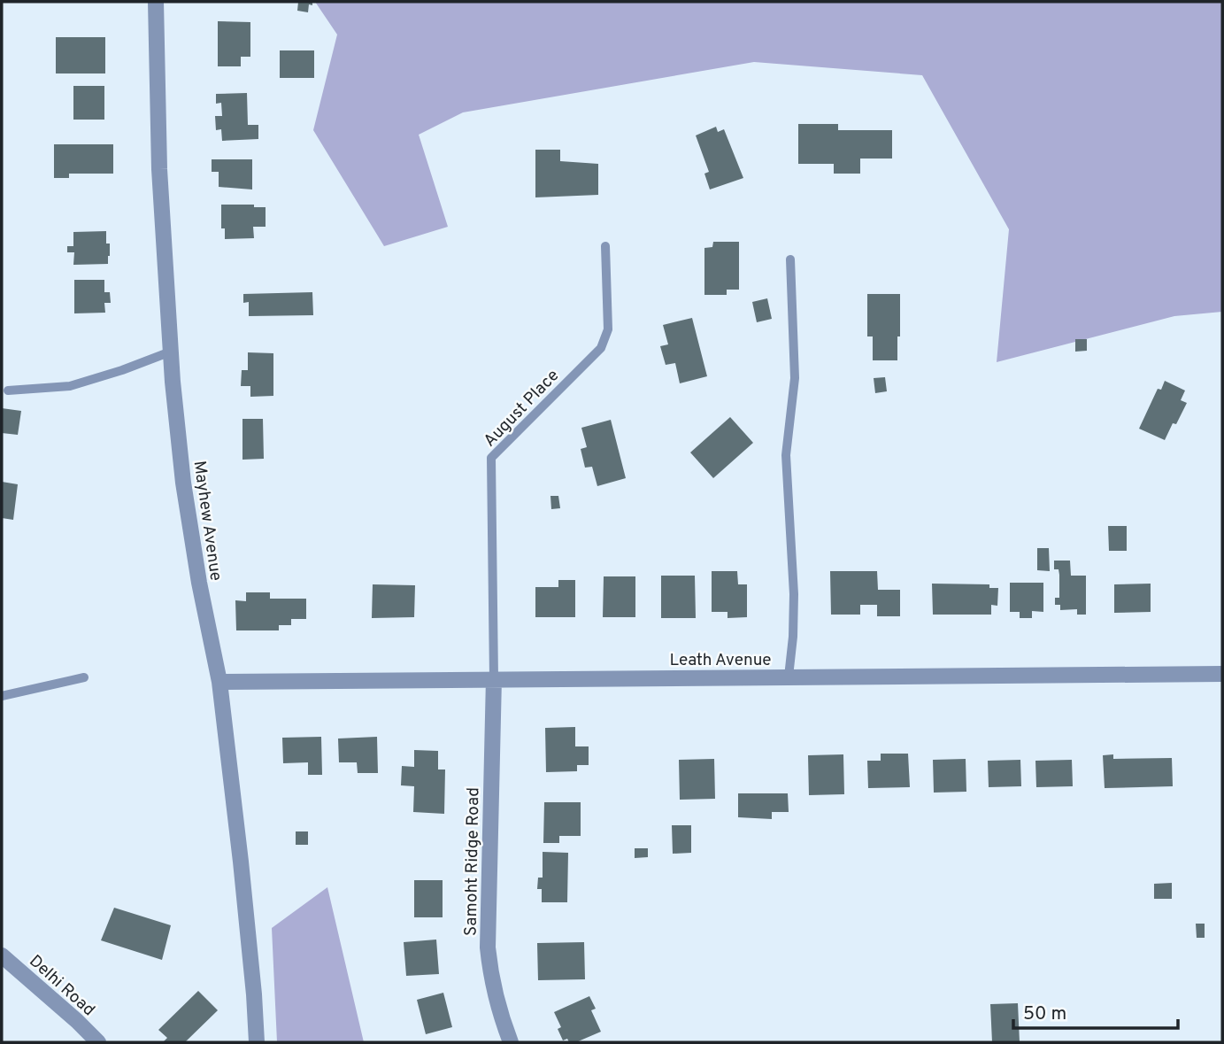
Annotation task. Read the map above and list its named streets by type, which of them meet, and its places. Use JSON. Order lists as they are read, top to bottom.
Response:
{
  "streets": {
    "street": [
      "Mayhew Avenue",
      "Leath Avenue",
      "Samoht Ridge Road",
      "Delhi Road"
    ],
    "lane": ["August Place"]
  },
  "crossings": [
    ["August Place", "Leath Avenue"],
    ["August Place", "Samoht Ridge Road"],
    ["Mayhew Avenue", "Leath Avenue"],
    ["Leath Avenue", "Samoht Ridge Road"]
  ],
  "scale_bar": "50 m"
}
